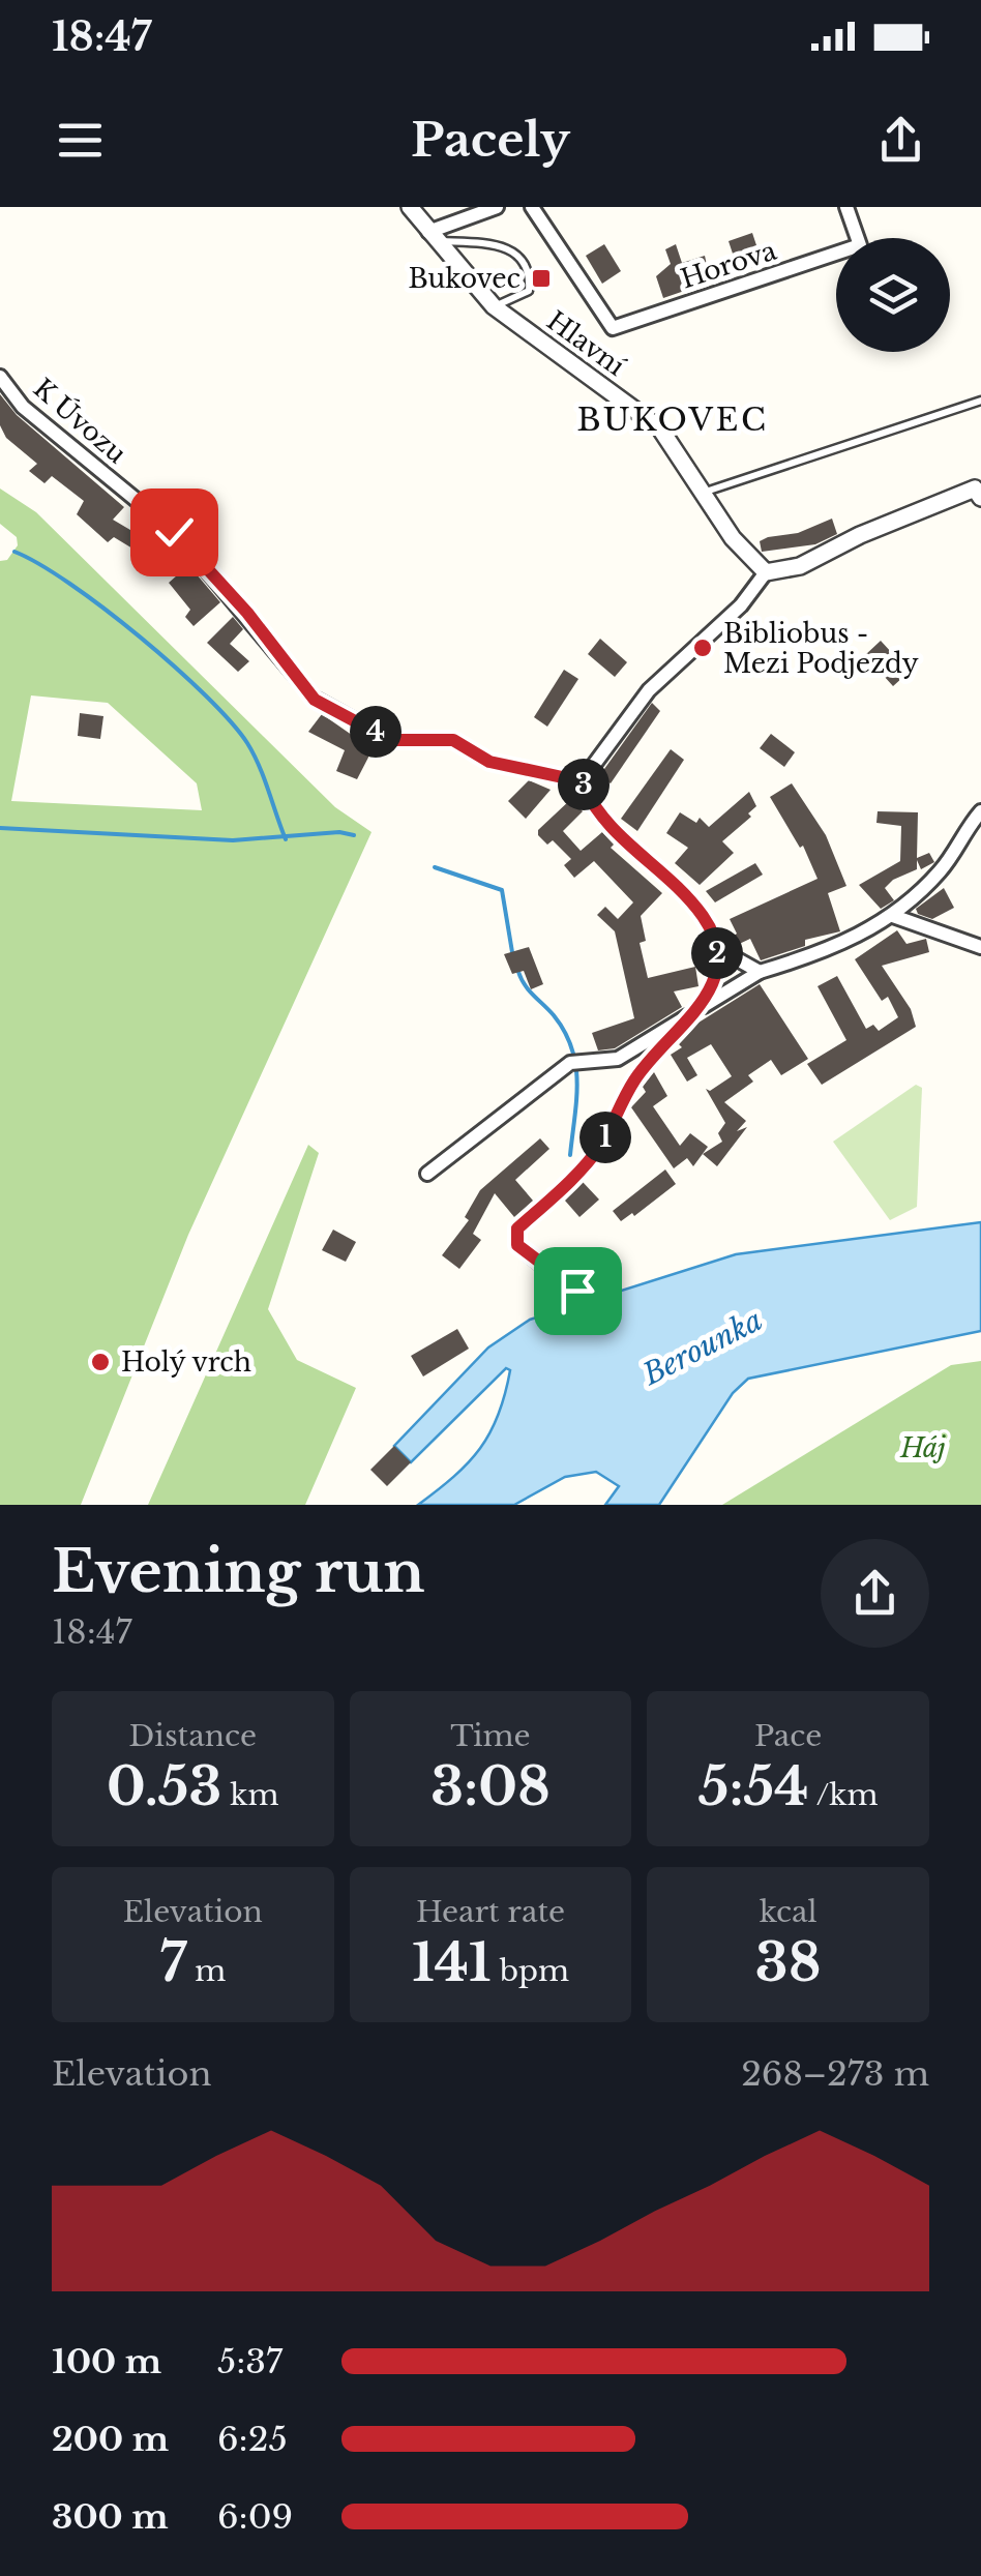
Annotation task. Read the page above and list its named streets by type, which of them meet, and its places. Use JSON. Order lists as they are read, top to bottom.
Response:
{
  "streets": {
    "street": ["Horova", "Hlavní", "K Úvozu"]
  },
  "crossings": [
    ["Horova", "Hlavní"]
  ],
  "districts": ["BUKOVEC"],
  "water": ["Berounka"],
  "parks": ["Háj"],
  "places": {
    "transit": ["Bukovec"],
    "other": ["Bibliobus - Mezi Podjezdy", "Holý vrch"]
  },
  "page": {
    "status": "18:47",
    "header": "Pacely",
    "pins": [
      "4",
      "3",
      "2",
      "1"
    ],
    "heading": ["Evening run", "18:47"],
    "stats": [
      ["Distance", "0.53 km"],
      ["Time", "3:08"],
      ["Pace", "5:54 /km"],
      ["Elevation", "7 m"],
      ["Heart rate", "141 bpm"],
      ["kcal", "38"]
    ],
    "chart": ["Elevation", "268–273 m"],
    "list": [
      {
        "name": "100 m",
        "note": "5:37"
      },
      {
        "name": "200 m",
        "note": "6:25"
      },
      {
        "name": "300 m",
        "note": "6:09"
      }
    ]
  }
}
